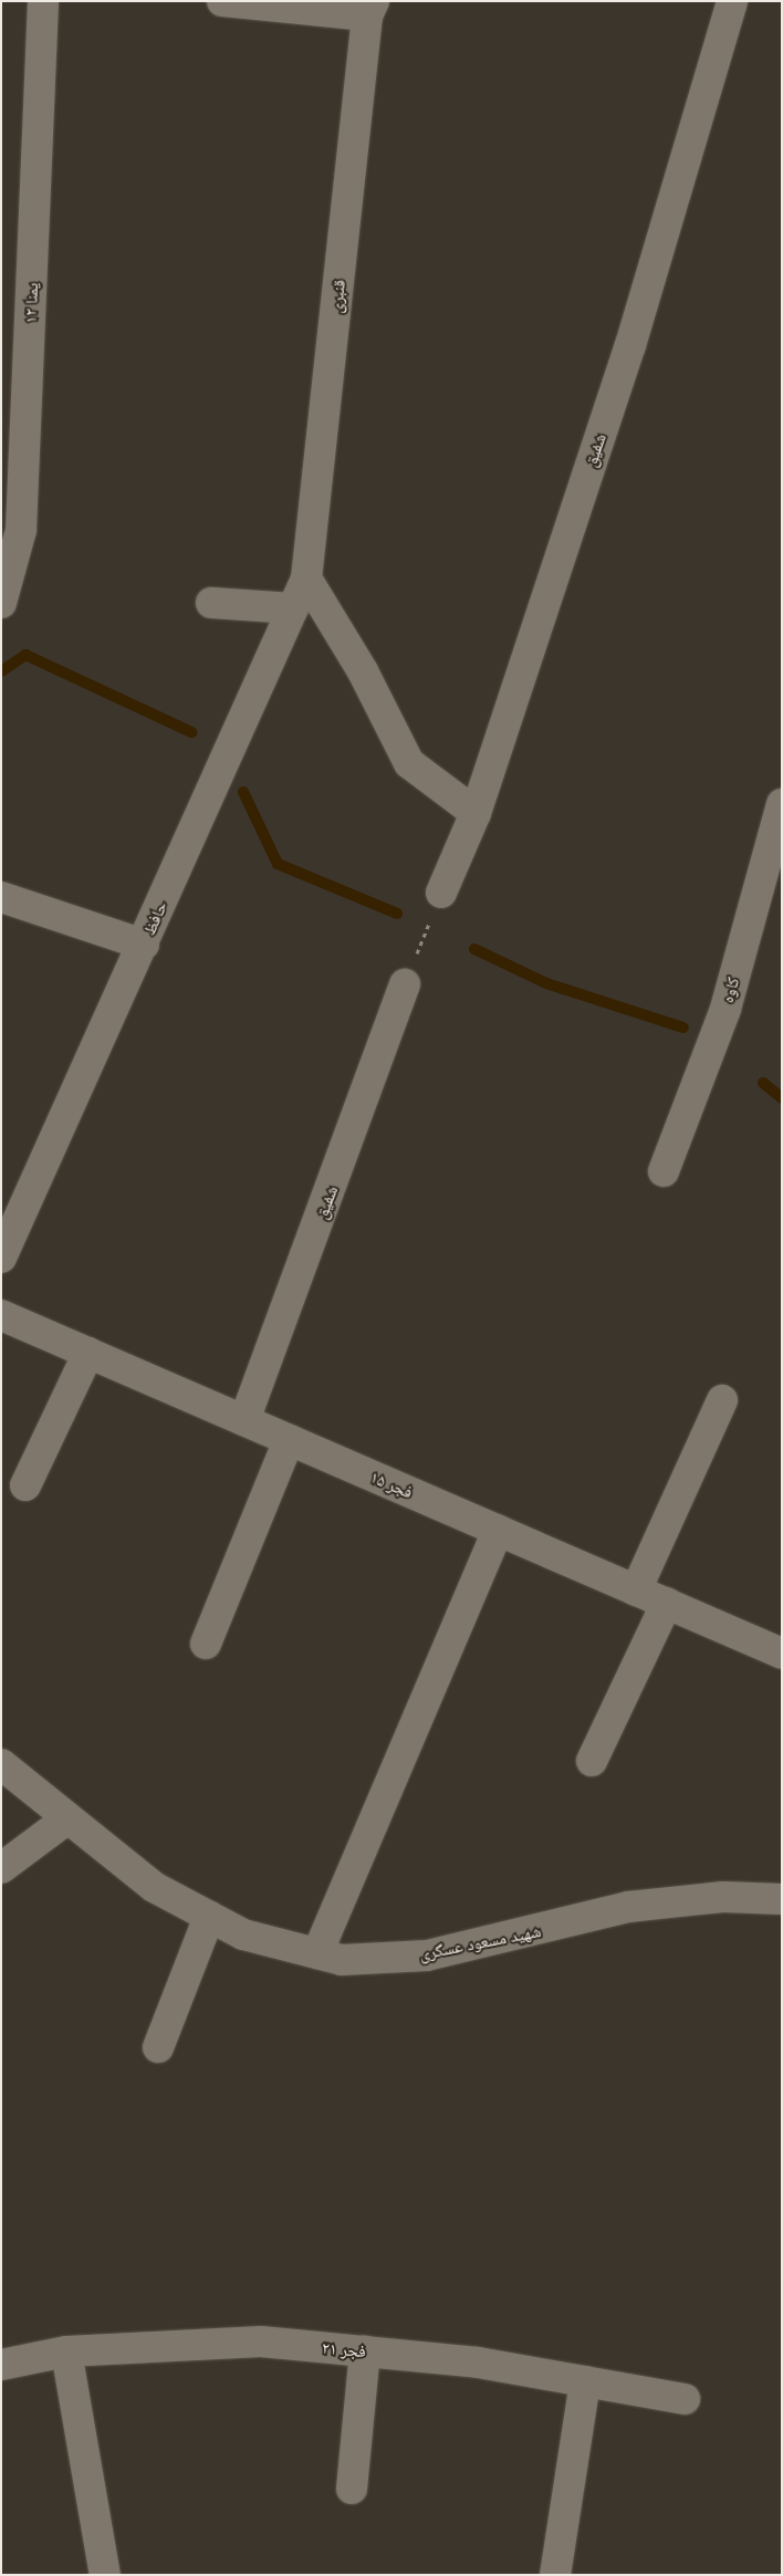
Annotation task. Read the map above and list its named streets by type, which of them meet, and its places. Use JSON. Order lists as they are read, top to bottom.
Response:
{
  "streets": {
    "street": [
      "قنبری",
      "یمنا ۱۲",
      "شفیق",
      "حافظ",
      "کاوه",
      "فجر ۱۵",
      "شهید مسعود عسگری",
      "فجر ۲۱"
    ]
  },
  "crossings": [
    ["قنبری", "حافظ"],
    ["شفیق", "فجر ۱۵"]
  ]
}
